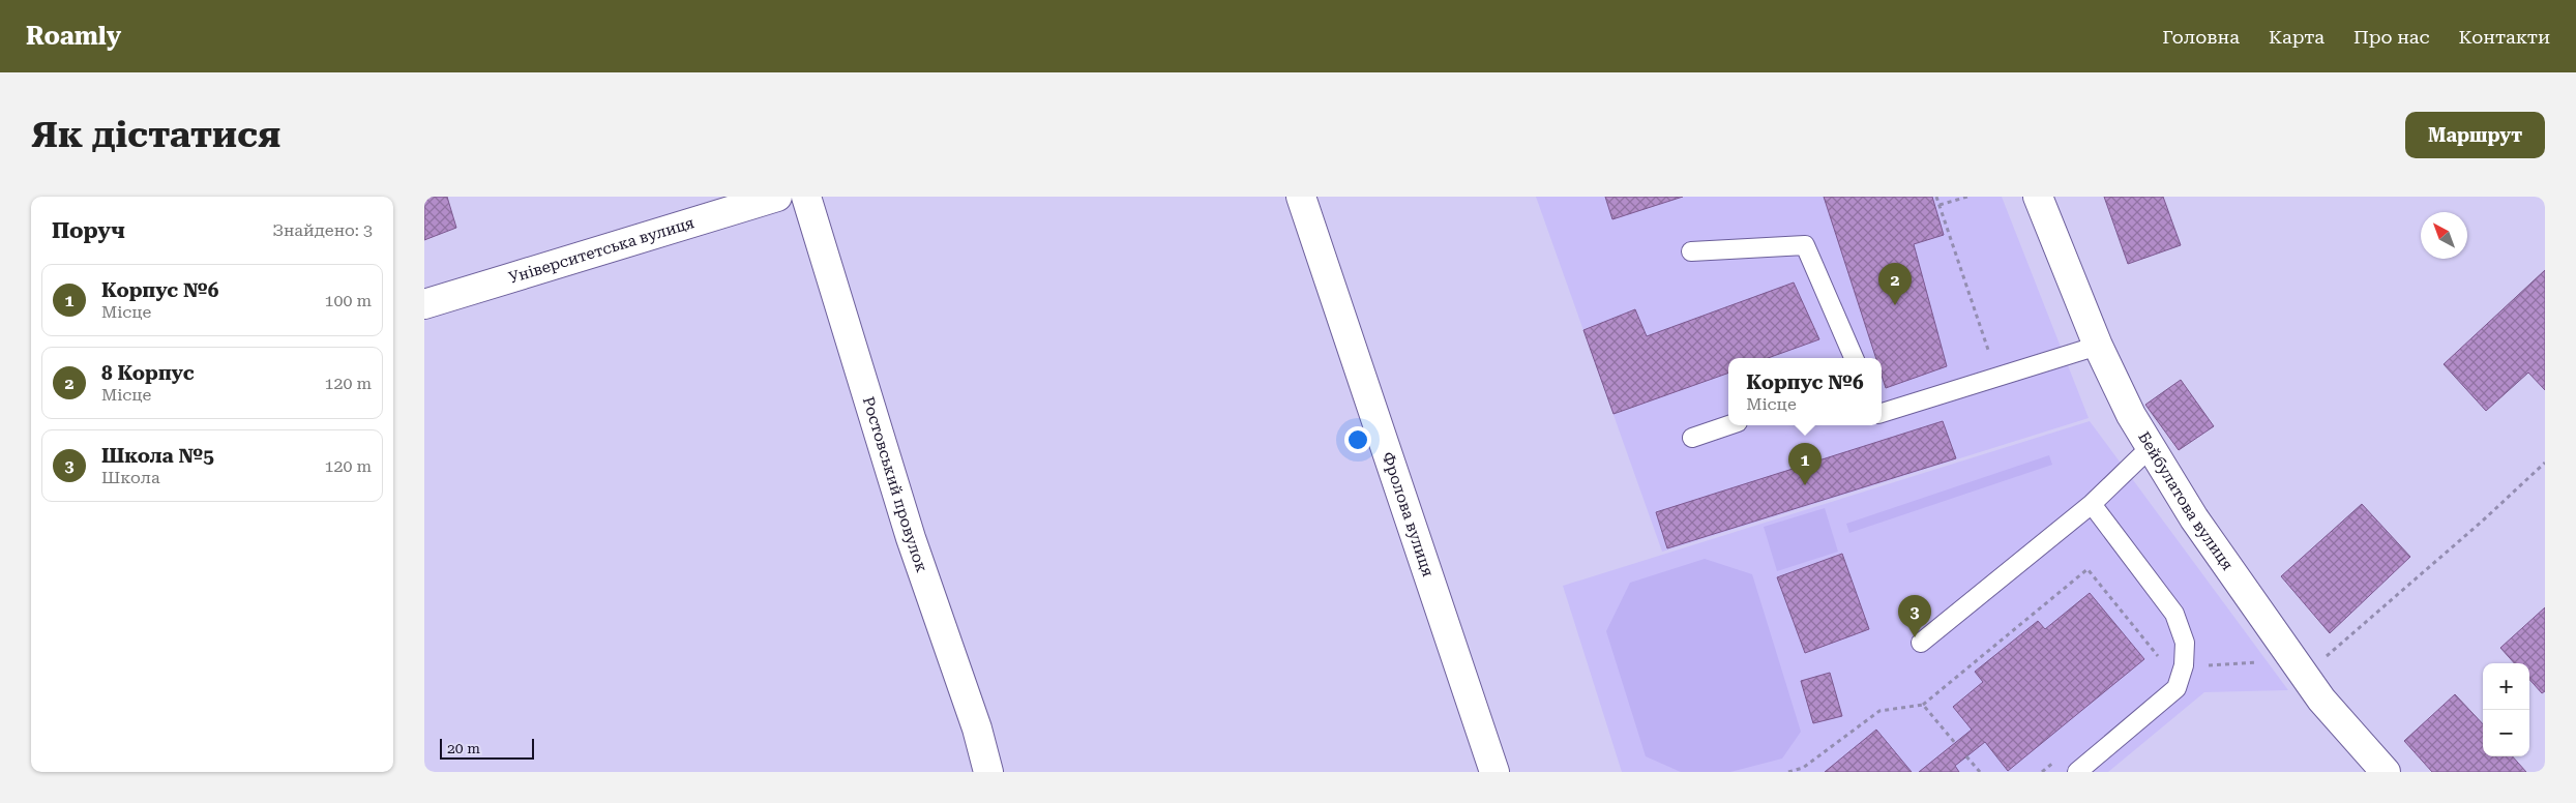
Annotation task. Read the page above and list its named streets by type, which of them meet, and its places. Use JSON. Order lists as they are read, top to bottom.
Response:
{
  "streets": {
    "street": [
      "Університетська вулиця",
      "Ростовський провулок",
      "Бейбулатова вулиця",
      "Фролова вулиця"
    ]
  },
  "scale_bar": "20 m",
  "north": "top left",
  "page": {
    "header": "Roamly",
    "nav": [
      "Головна",
      "Карта",
      "Про нас",
      "Контакти"
    ],
    "buttons": "Маршрут",
    "title": "Як дістатися",
    "heading": ["Поруч", "Знайдено: 3"],
    "pins": ["2", "1", "3"],
    "list": [
      {
        "mark": "1",
        "name": "Корпус №6",
        "note": "Місце",
        "value": "100 m"
      },
      {
        "mark": "2",
        "name": "8 Корпус",
        "note": "Місце",
        "value": "120 m"
      },
      {
        "mark": "3",
        "name": "Школа №5",
        "note": "Школа",
        "value": "120 m"
      }
    ],
    "popup": ["Корпус №6", "Місце"],
    "map_buttons": ["+", "−"],
    "scale": "20 m"
  }
}
